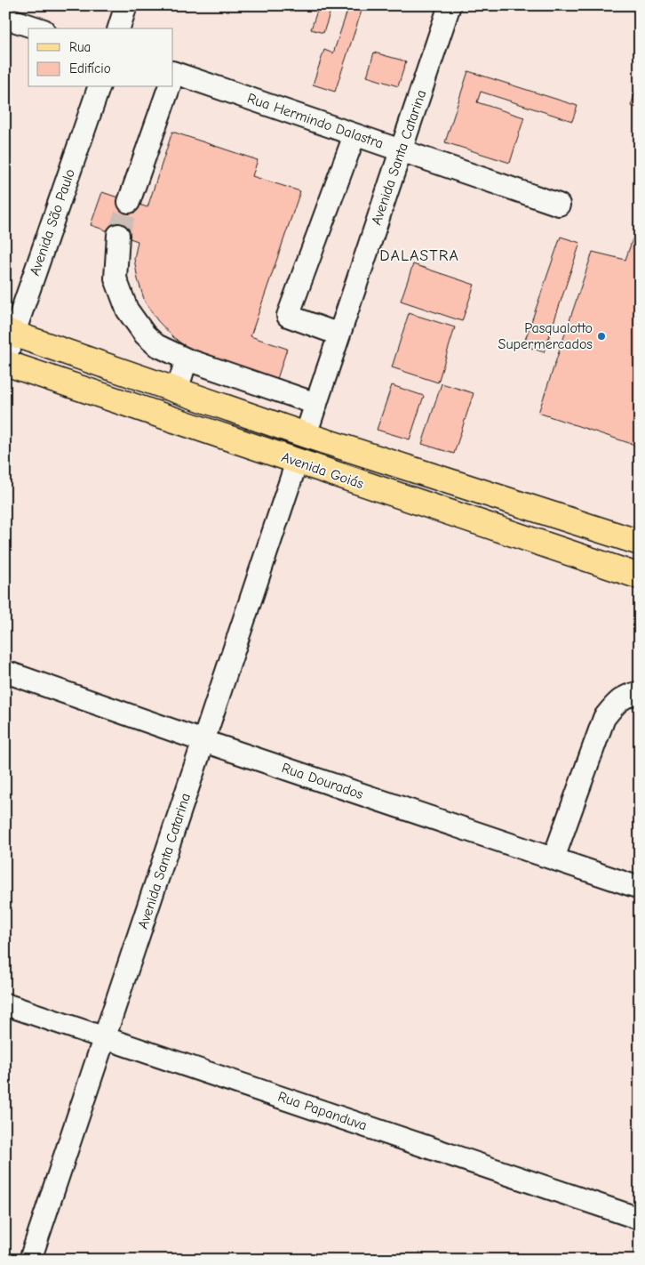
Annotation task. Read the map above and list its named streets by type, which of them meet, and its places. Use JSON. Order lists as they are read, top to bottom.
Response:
{
  "streets": {
    "main road": ["Avenida Goiás"],
    "street": [
      "Rua Hermindo Dalastra",
      "Avenida Santa Catarina",
      "Avenida São Paulo",
      "Rua Dourados",
      "Rua Papanduva"
    ]
  },
  "crossings": [
    ["Rua Hermindo Dalastra", "Avenida Santa Catarina"],
    ["Avenida Santa Catarina", "Avenida Goiás"],
    ["Avenida Santa Catarina", "Rua Dourados"],
    ["Avenida Santa Catarina", "Rua Papanduva"],
    ["Avenida São Paulo", "Avenida Goiás"]
  ],
  "districts": ["DALASTRA"],
  "places": ["Pasqualotto Supermercados"],
  "legend": ["Rua", "Edifício"]
}
